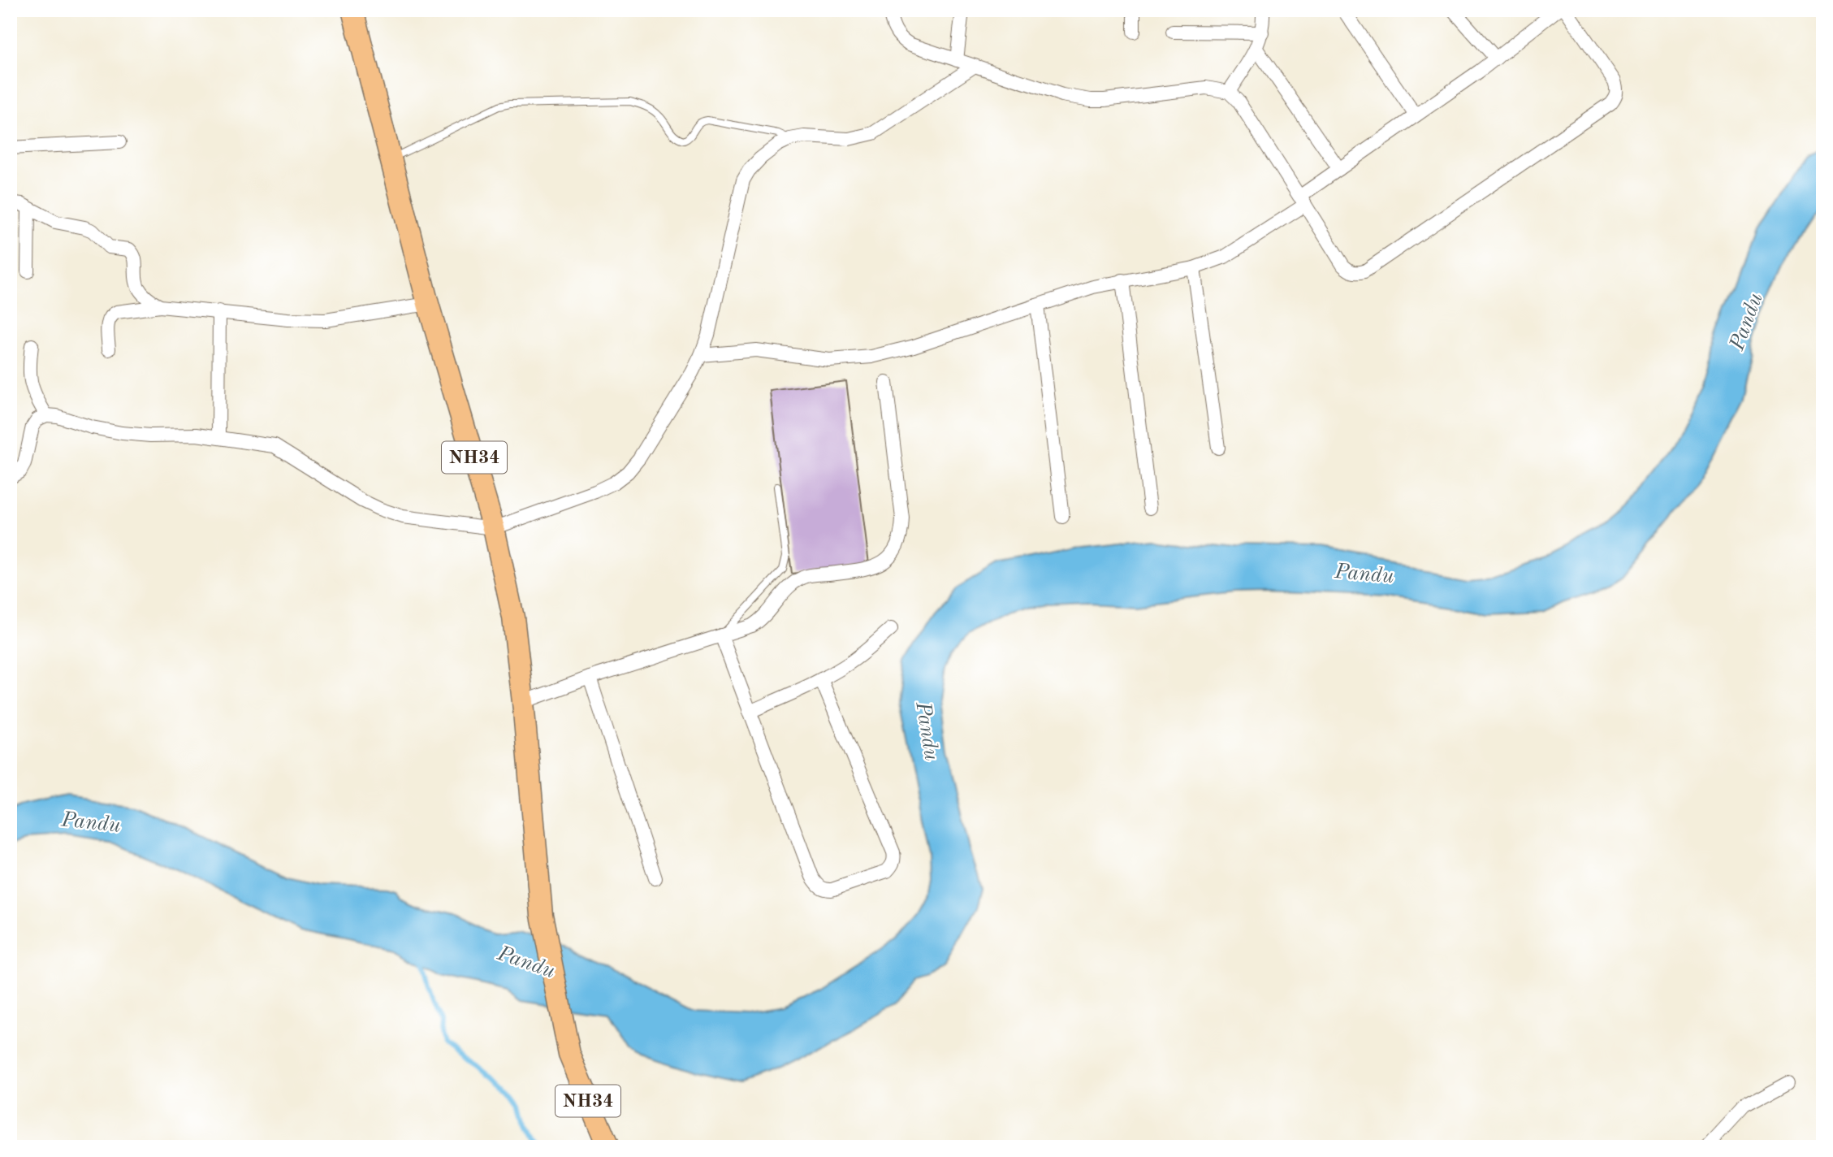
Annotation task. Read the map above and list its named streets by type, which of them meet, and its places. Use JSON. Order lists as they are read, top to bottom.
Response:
{
  "streets": {
    "highway": ["NH34"]
  },
  "water": ["Pandu"]
}
